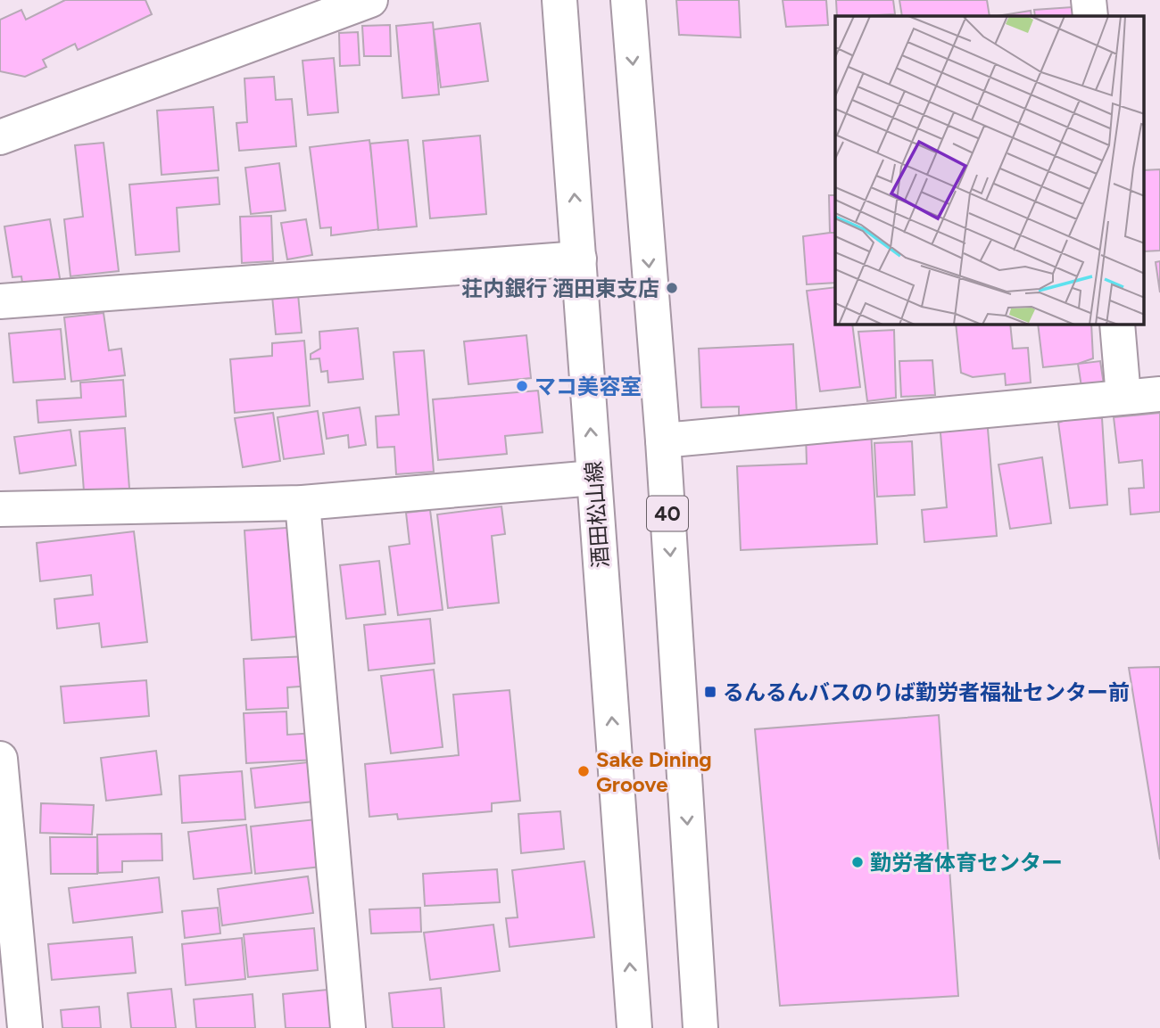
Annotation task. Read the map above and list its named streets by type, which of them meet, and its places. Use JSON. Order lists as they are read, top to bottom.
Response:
{
  "streets": {
    "street": ["40", "酒田松山線"]
  },
  "places": {
    "other": [
      "荘内銀行 酒田東支店",
      "マコ美容室",
      "Sake Dining Groove",
      "勤労者体育センター"
    ],
    "transit": ["るんるんバスのりば勤労者福祉センター前"]
  }
}
